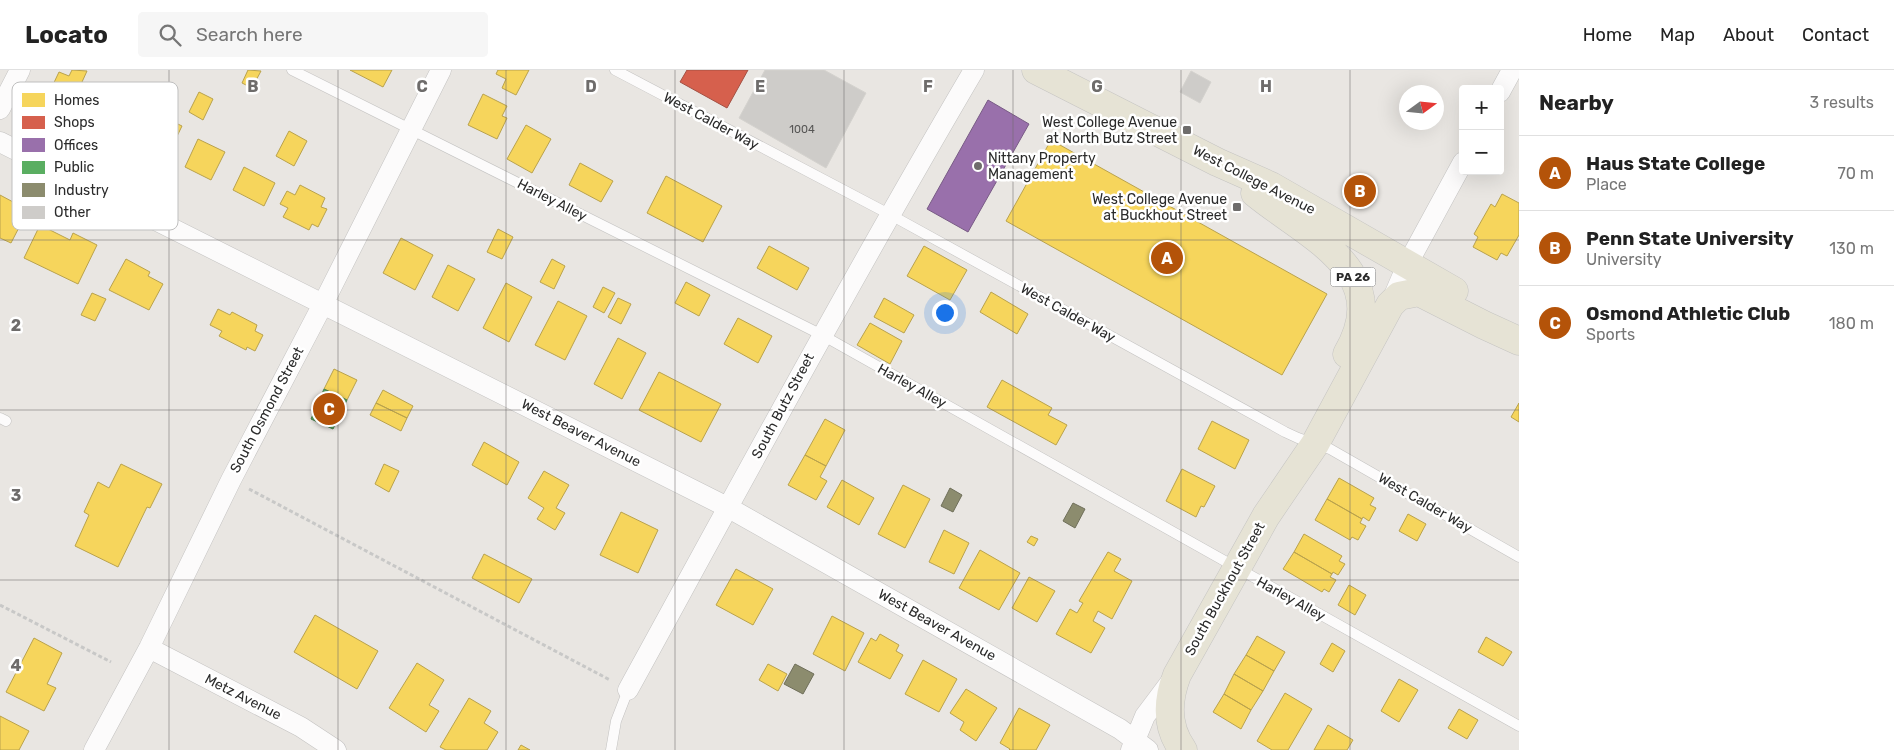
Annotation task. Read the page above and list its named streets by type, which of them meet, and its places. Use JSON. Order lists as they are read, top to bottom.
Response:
{
  "streets": {
    "main road": ["West College Avenue", "PA 26", "South Buckhout Street"],
    "street": [
      "South Butz Street",
      "South Osmond Street",
      "West Beaver Avenue",
      "Metz Avenue"
    ],
    "lane": ["West Calder Way", "Harley Alley"]
  },
  "crossings": [
    ["West Calder Way", "PA 26"],
    ["West Calder Way", "South Butz Street"],
    ["West Calder Way", "South Buckhout Street"],
    ["West College Avenue", "PA 26"],
    ["Harley Alley", "South Butz Street"],
    ["Harley Alley", "South Osmond Street"],
    ["Harley Alley", "South Buckhout Street"],
    ["PA 26", "South Buckhout Street"],
    ["South Butz Street", "West Beaver Avenue"],
    ["South Osmond Street", "West Beaver Avenue"],
    ["South Osmond Street", "Metz Avenue"],
    ["West Beaver Avenue", "South Buckhout Street"]
  ],
  "places": {
    "transit": ["West College Avenue at North Butz Street", "West College Avenue at Buckhout Street"],
    "other": ["Nittany Property Management"]
  },
  "house_numbers": ["1004"],
  "legend": [
    "Homes",
    "Shops",
    "Offices",
    "Public",
    "Industry",
    "Other"
  ],
  "north": "right",
  "page": {
    "header": "Locato",
    "search": "Search here",
    "nav": [
      "Home",
      "Map",
      "About",
      "Contact"
    ],
    "heading": ["Nearby", "3 results"],
    "map_buttons": ["+", "−"],
    "list": [
      {
        "mark": "A",
        "name": "Haus State College",
        "note": "Place",
        "value": "70 m"
      },
      {
        "mark": "B",
        "name": "Penn State University",
        "note": "University",
        "value": "130 m"
      },
      {
        "mark": "C",
        "name": "Osmond Athletic Club",
        "note": "Sports",
        "value": "180 m"
      }
    ],
    "pins": ["B", "A", "C"]
  },
  "grid": {
    "columns": [
      "B",
      "C",
      "D",
      "E",
      "F",
      "G",
      "H"
    ],
    "rows": ["2", "3", "4"]
  }
}
